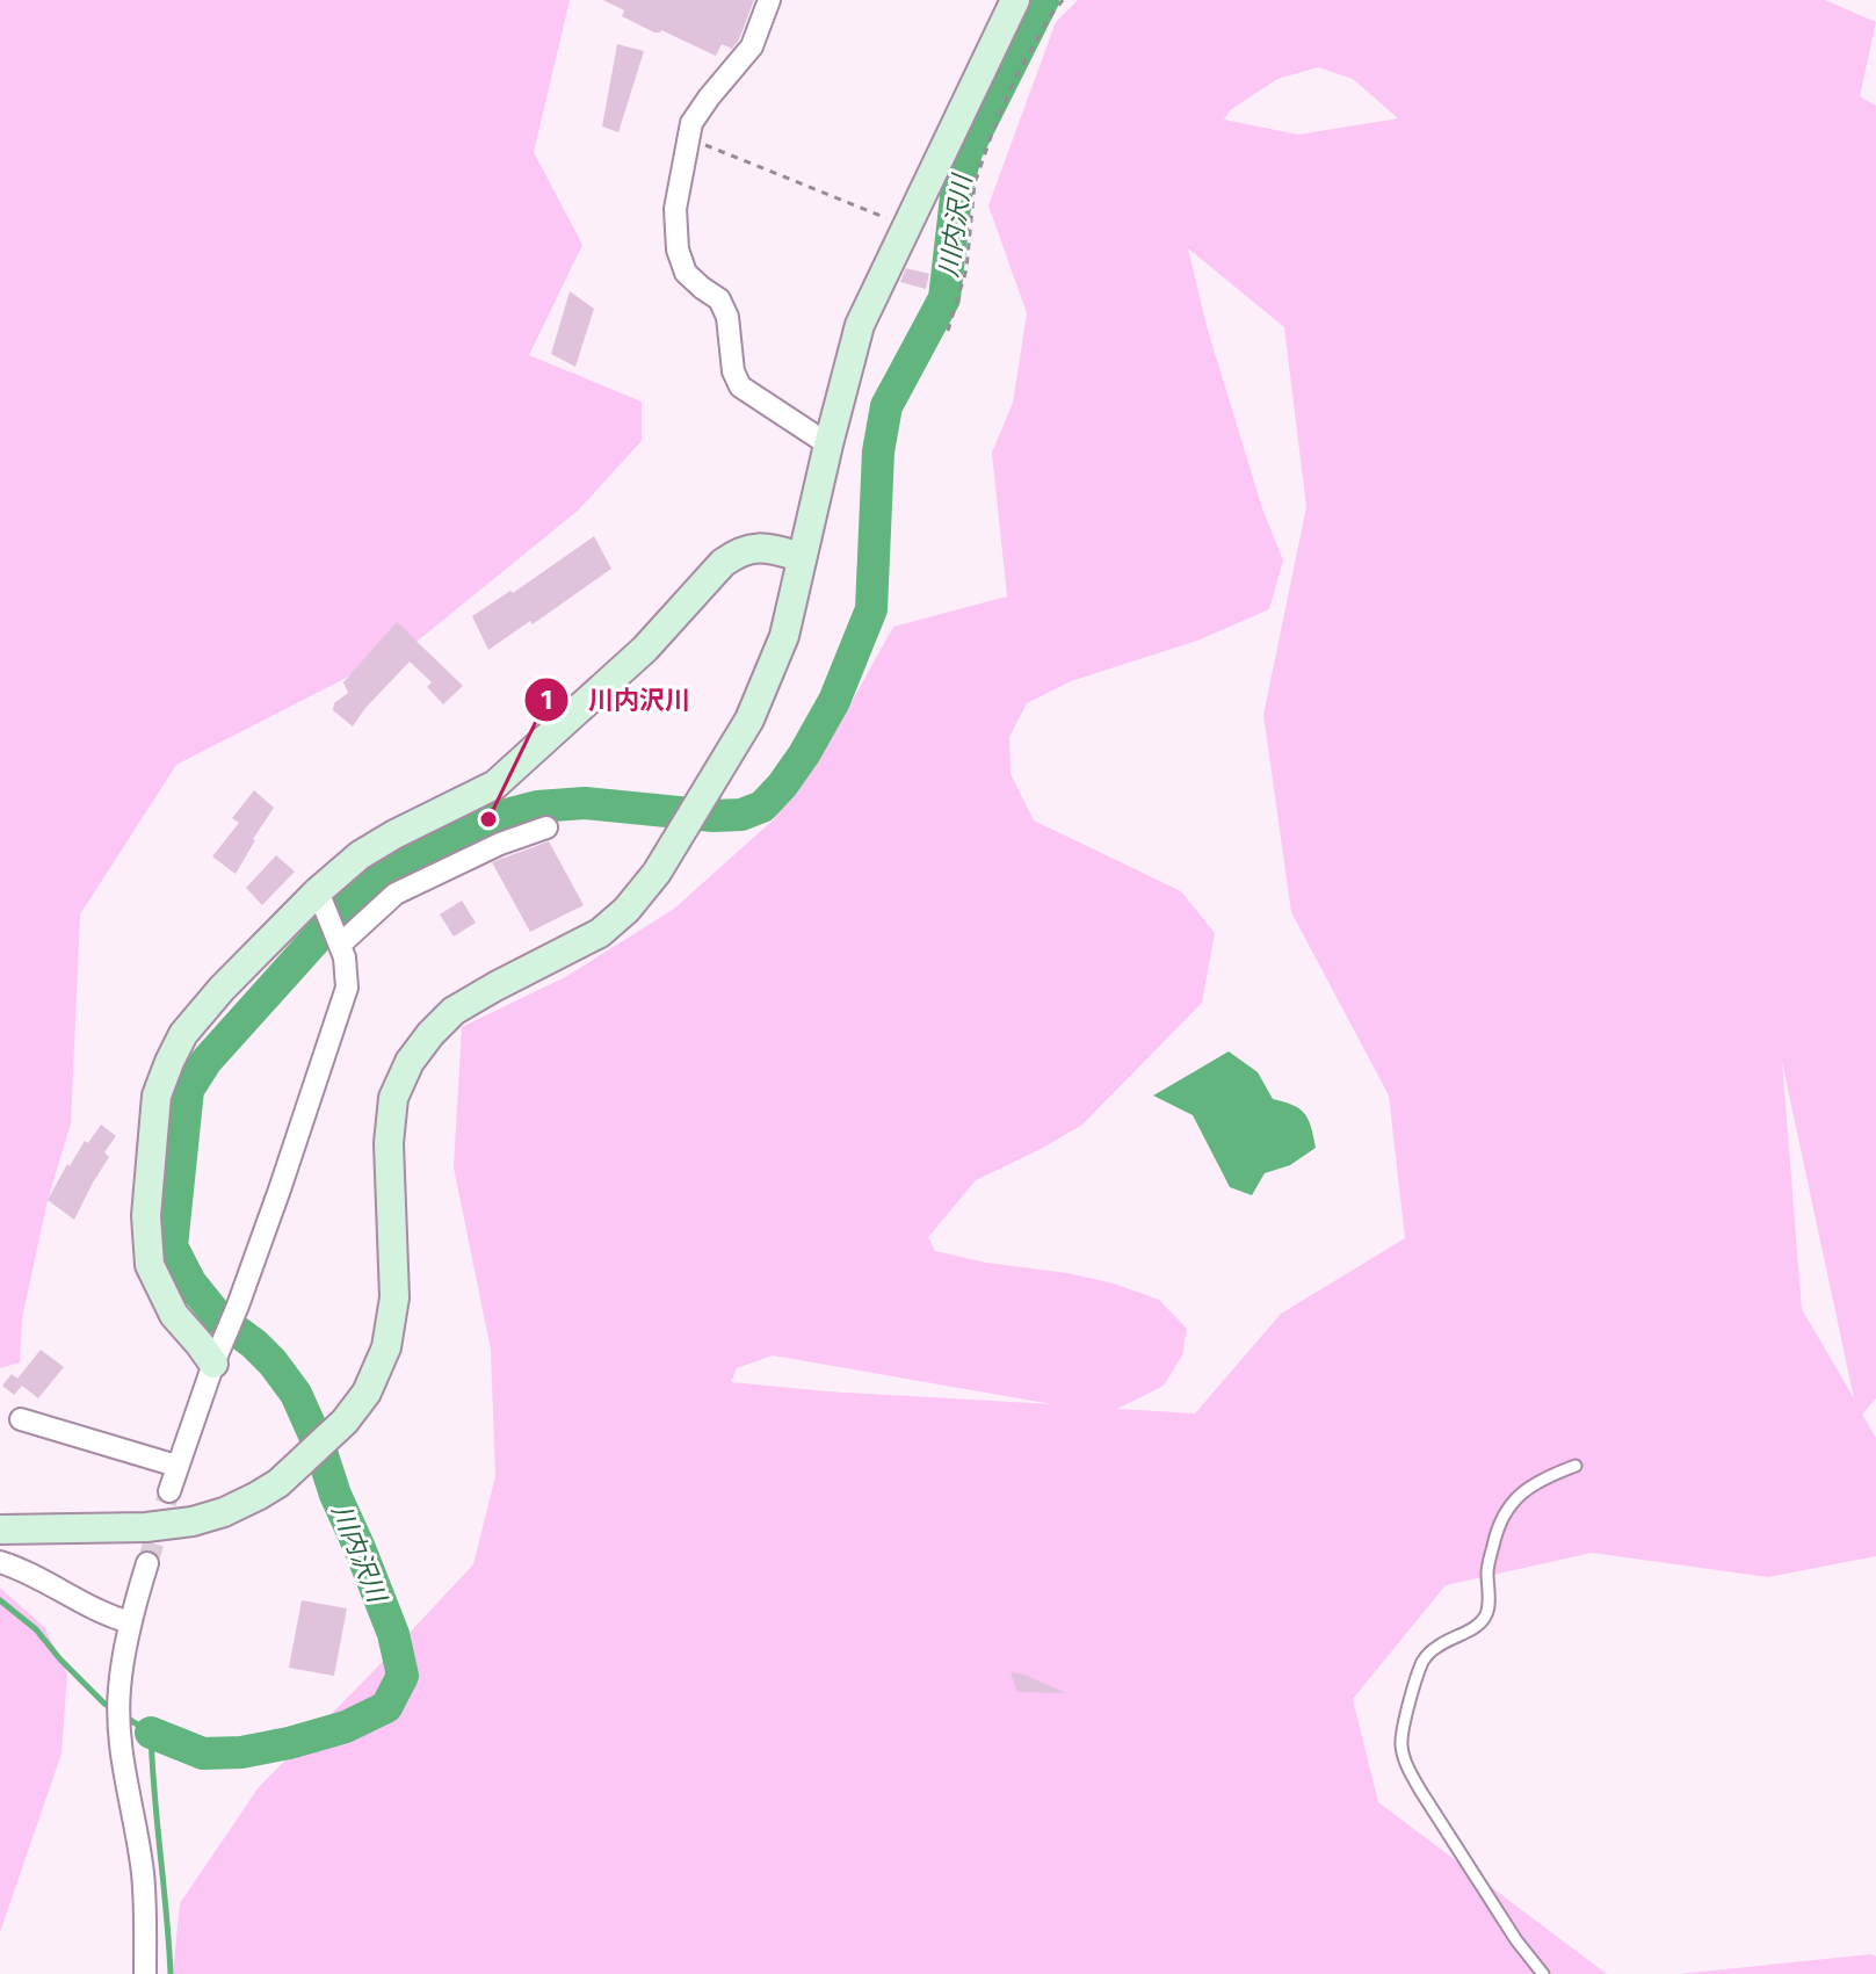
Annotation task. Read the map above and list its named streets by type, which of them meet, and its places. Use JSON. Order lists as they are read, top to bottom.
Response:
{
  "water": ["川内沢川"],
  "places": ["川内沢川"]
}
